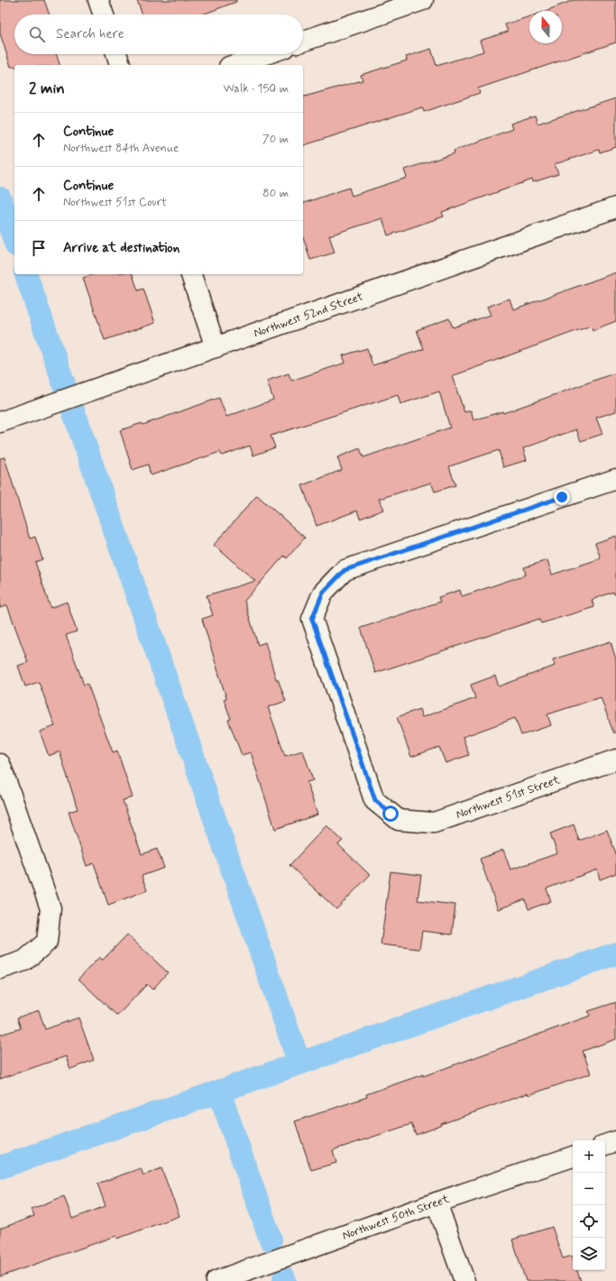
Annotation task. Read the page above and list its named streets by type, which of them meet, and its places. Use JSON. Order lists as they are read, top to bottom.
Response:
{
  "streets": {
    "street": ["Northwest 52nd Street", "Northwest 51st Street", "Northwest 50th Street"]
  },
  "north": "top",
  "page": {
    "search": "Search here",
    "heading": ["2 min", "Walk · 150 m"],
    "list": [
      ["Continue", "Northwest 84th Avenue", "70 m"],
      ["Continue", "Northwest 51st Court", "80 m"],
      "Arrive at destination"
    ],
    "map_buttons": ["+", "−"]
  }
}
